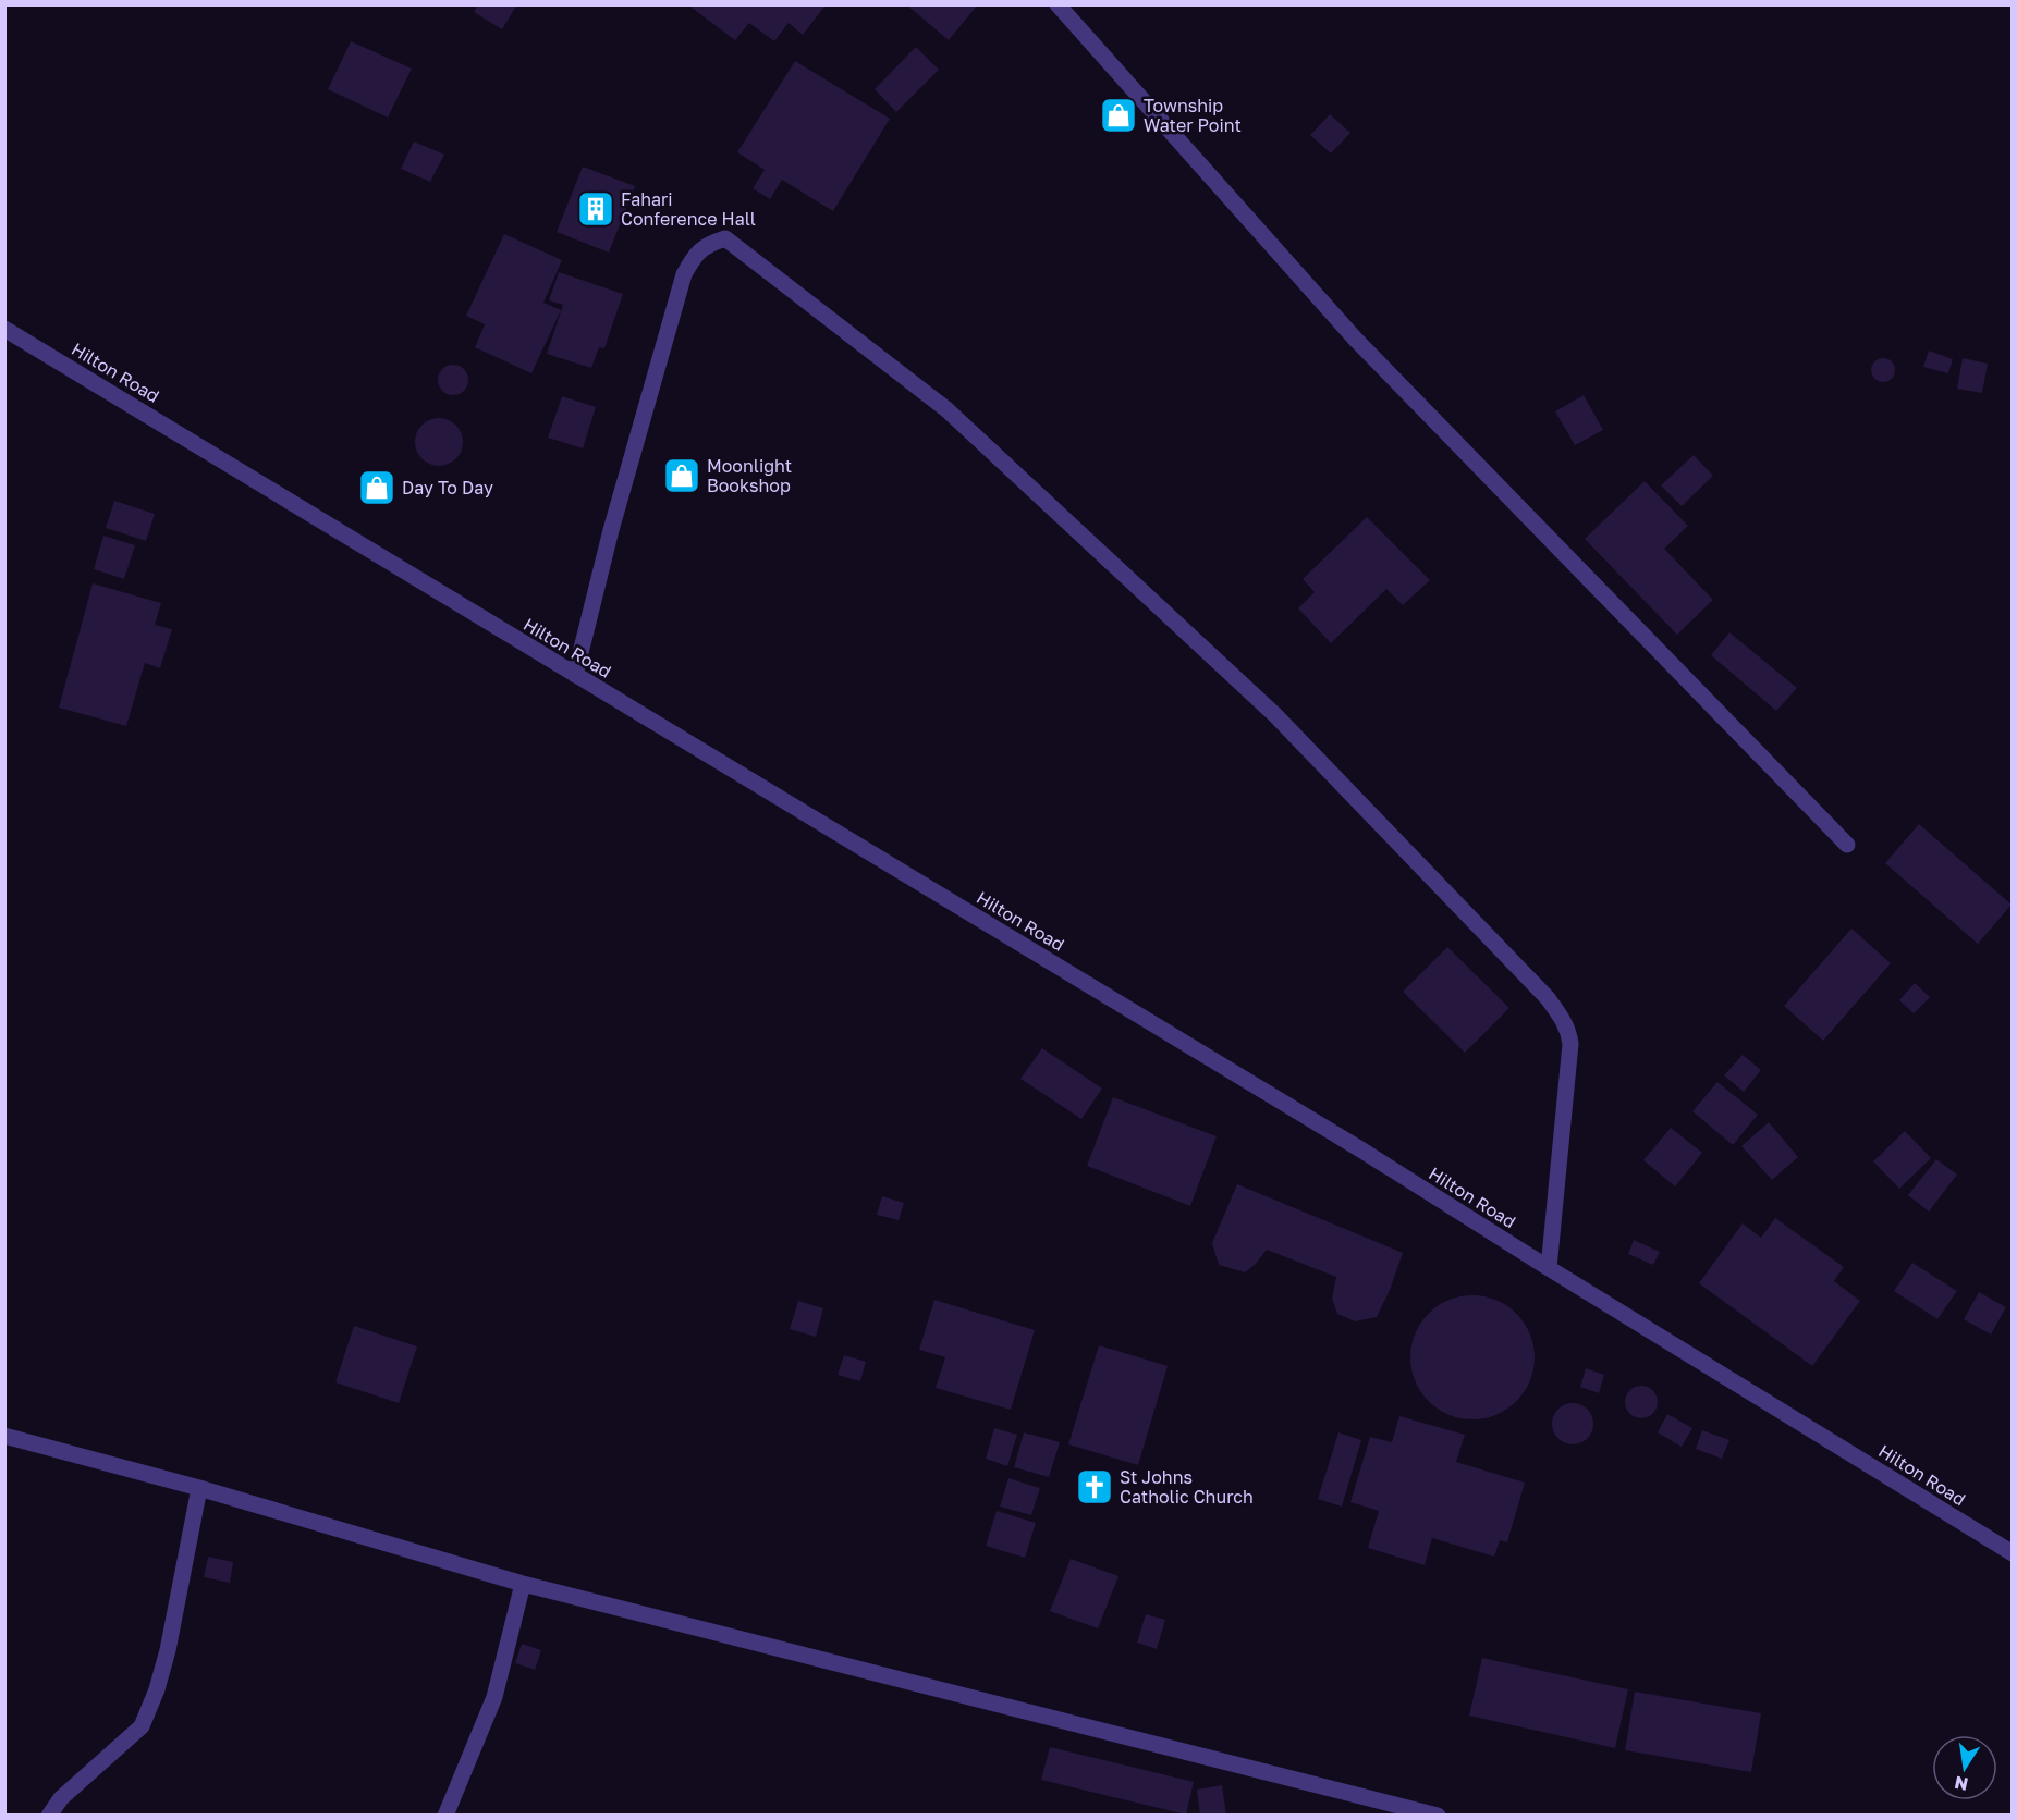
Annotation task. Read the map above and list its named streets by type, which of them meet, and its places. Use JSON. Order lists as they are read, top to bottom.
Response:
{
  "streets": {
    "street": ["Hilton Road"]
  },
  "places": {
    "shop": ["Township Water Point", "Moonlight Bookshop", "Day To Day"],
    "building": ["Fahari Conference Hall"],
    "church": ["St Johns Catholic Church"]
  },
  "north": "bottom"
}
